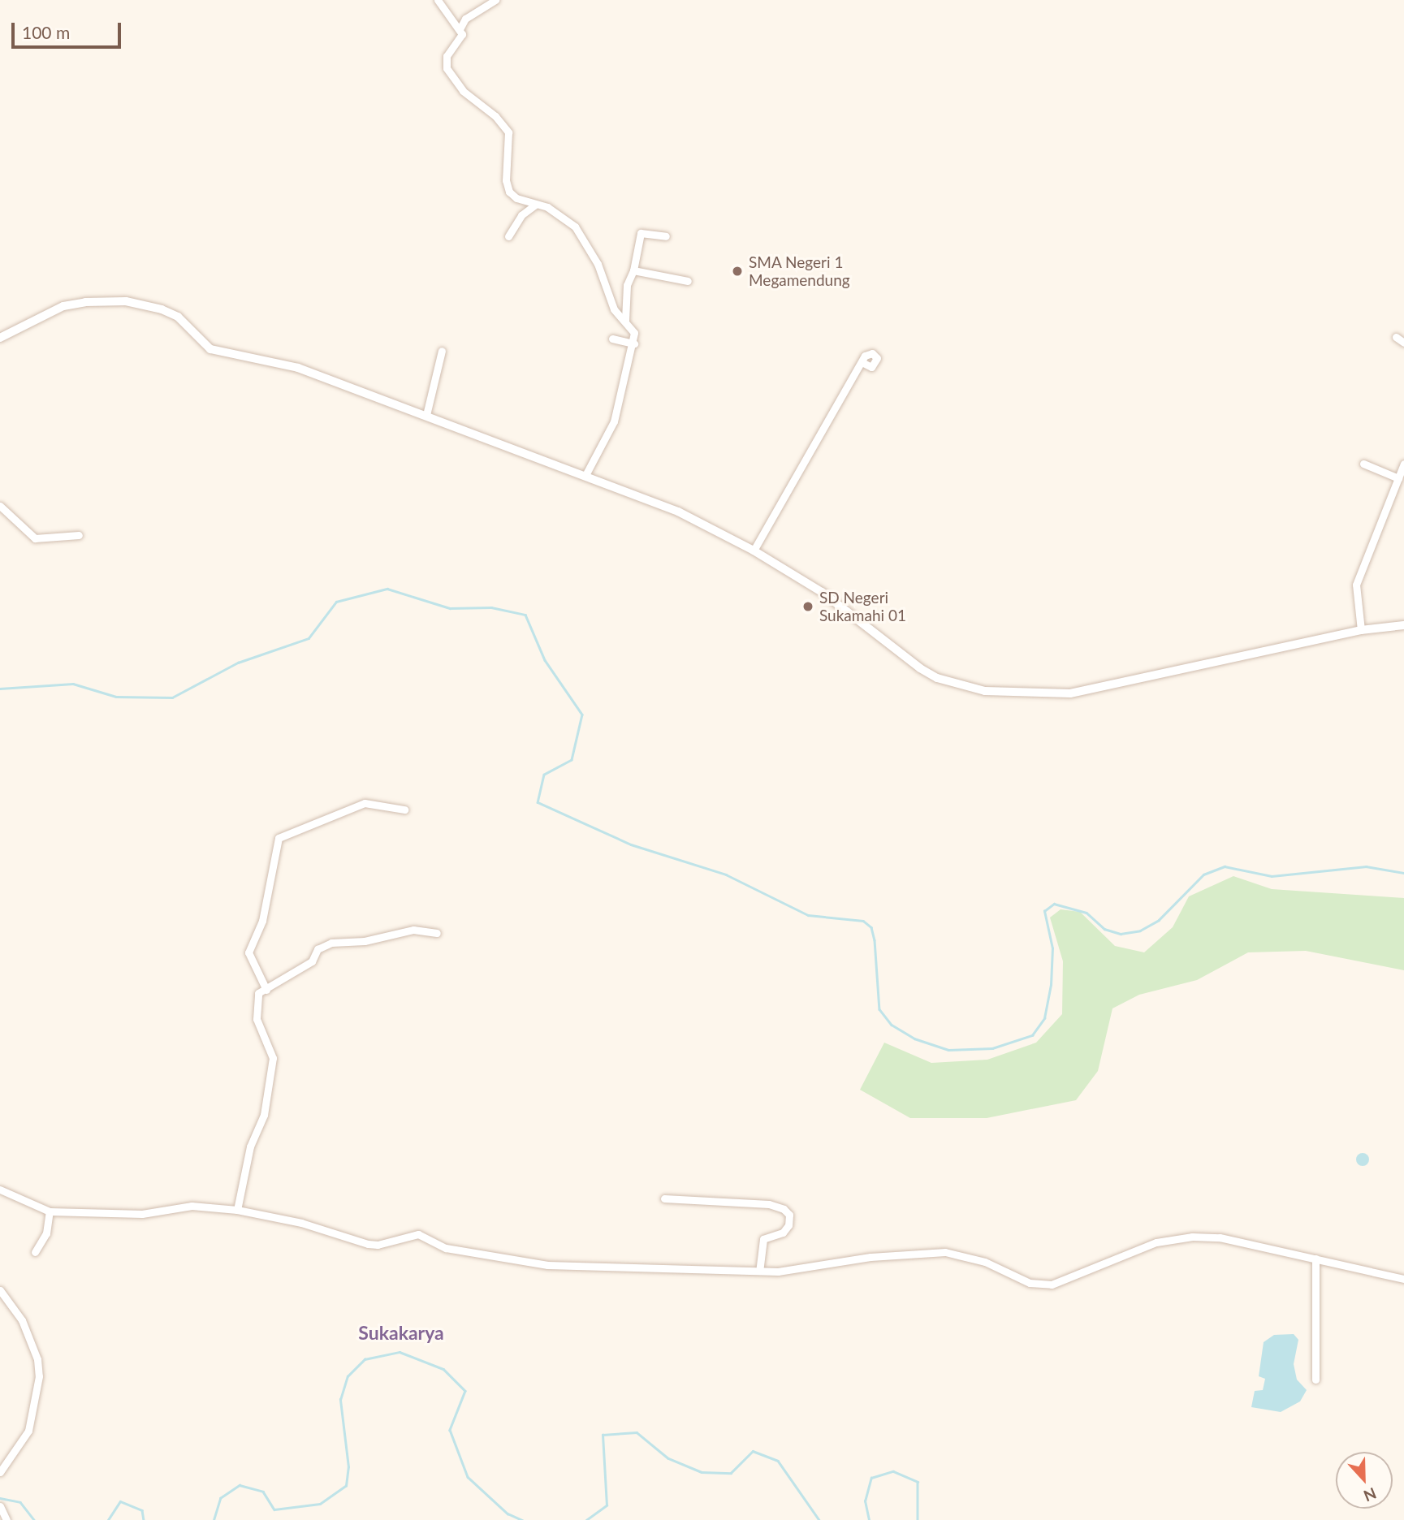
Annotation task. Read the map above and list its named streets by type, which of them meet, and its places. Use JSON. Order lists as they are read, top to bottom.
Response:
{
  "districts": ["Sukakarya"],
  "places": ["SMA Negeri 1 Megamendung", "SD Negeri Sukamahi 01"],
  "scale_bar": "100 m",
  "north": "bottom"
}
